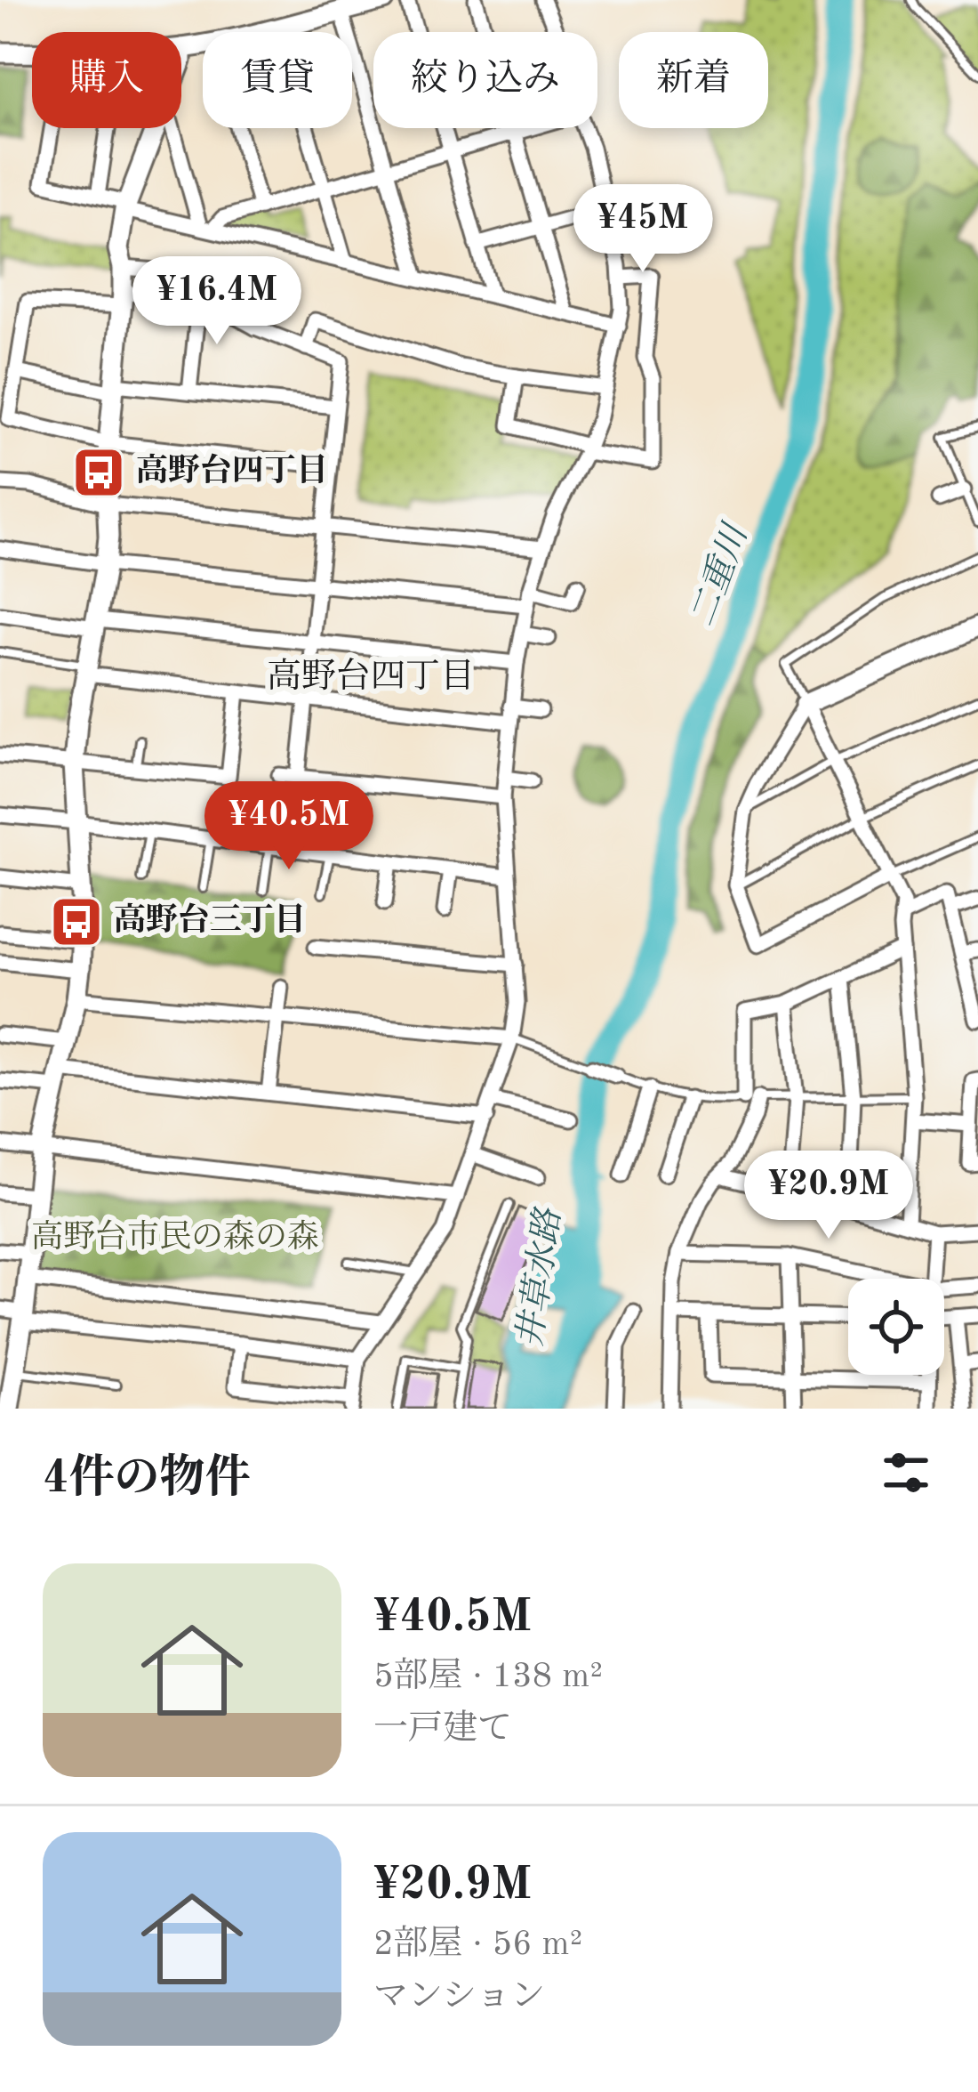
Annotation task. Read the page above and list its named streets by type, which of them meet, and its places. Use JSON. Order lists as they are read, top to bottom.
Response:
{
  "districts": ["高野台四丁目"],
  "water": ["二重川", "井草水路"],
  "parks": ["高野台市民の森の森"],
  "places": {
    "bus stop": ["高野台四丁目", "高野台三丁目"]
  },
  "page": {
    "chip": [
      "購入",
      "賃貸",
      "絞り込み",
      "新着"
    ],
    "price": [
      "¥45M",
      "¥16.4M",
      "¥40.5M",
      "¥20.9M"
    ],
    "heading": "4件の物件",
    "list": [
      {
        "name": "¥40.5M",
        "note": "5部屋 · 138 m² · 一戸建て"
      },
      {
        "name": "¥20.9M",
        "note": "2部屋 · 56 m² · マンション"
      }
    ]
  }
}
